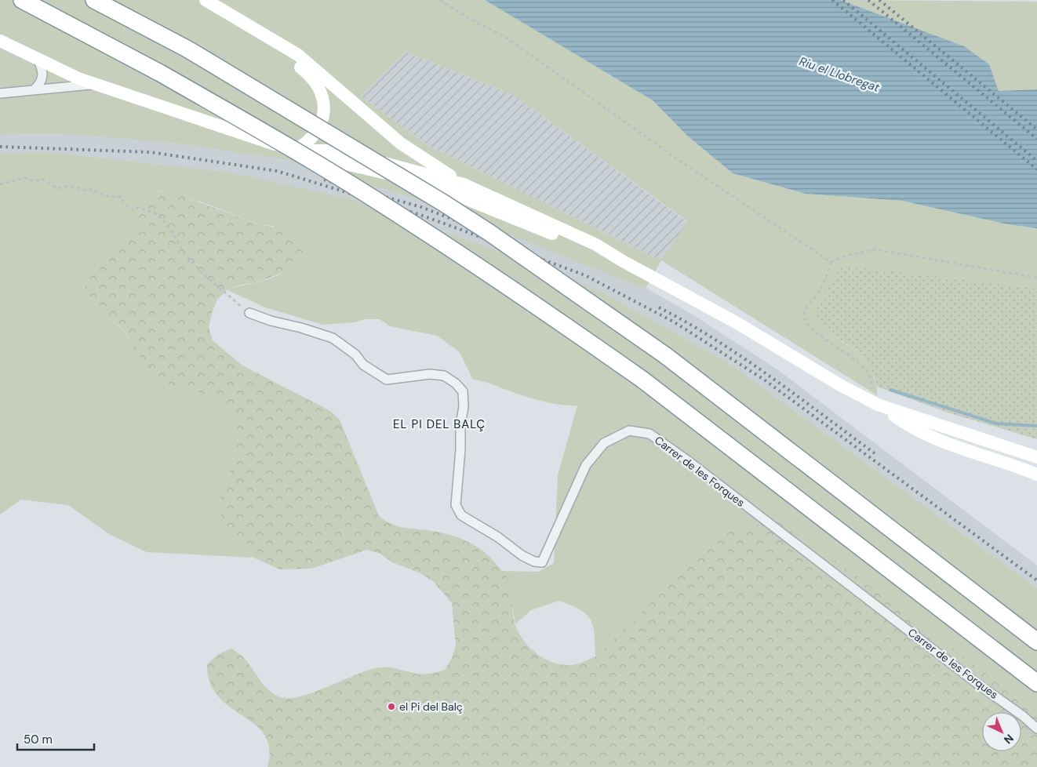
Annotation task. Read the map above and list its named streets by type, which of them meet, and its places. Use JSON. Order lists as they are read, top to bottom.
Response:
{
  "streets": {
    "street": ["Carrer de les Forques"]
  },
  "districts": ["EL PI DEL BALÇ"],
  "water": ["Riu el Llobregat"],
  "places": ["el Pi del Balç"],
  "scale_bar": "50 m",
  "north": "bottom right"
}
